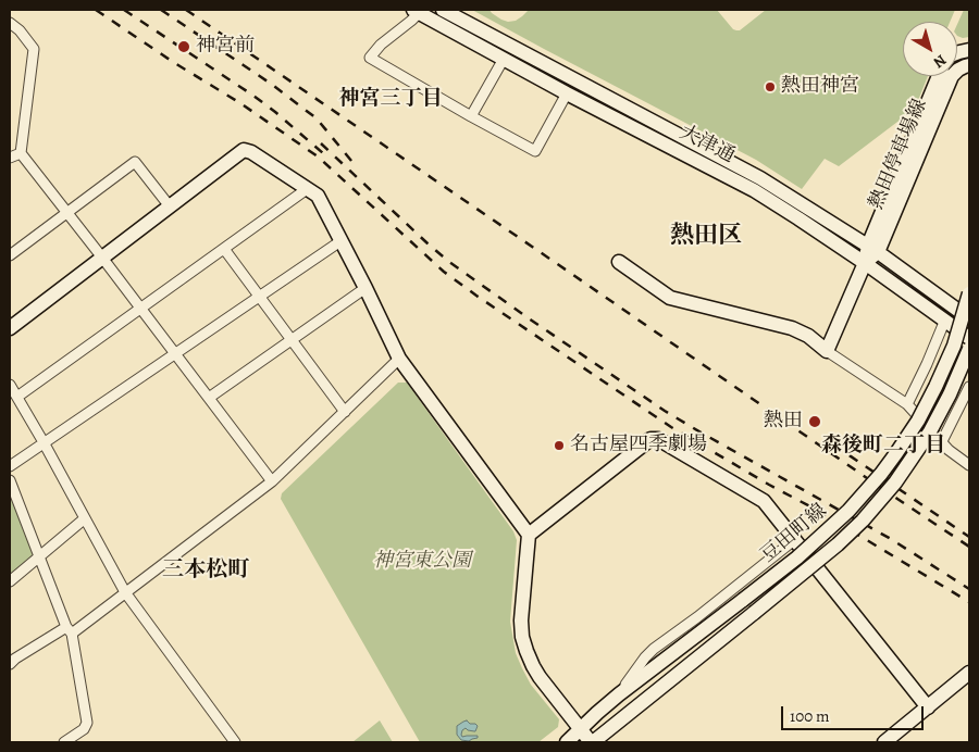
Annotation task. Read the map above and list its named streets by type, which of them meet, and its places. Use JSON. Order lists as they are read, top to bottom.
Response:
{
  "streets": {
    "street": ["大津通", "熱田停車場線", "豆田町線"]
  },
  "crossings": [
    ["大津通", "熱田停車場線"]
  ],
  "districts": [
    "神宮三丁目",
    "熱田区",
    "森後町二丁目",
    "三本松町"
  ],
  "parks": ["神宮東公園"],
  "places": [
    "神宮前",
    "熱田神宮",
    "熱田",
    "名古屋四季劇場"
  ],
  "scale_bar": "100 m",
  "north": "bottom right"
}
